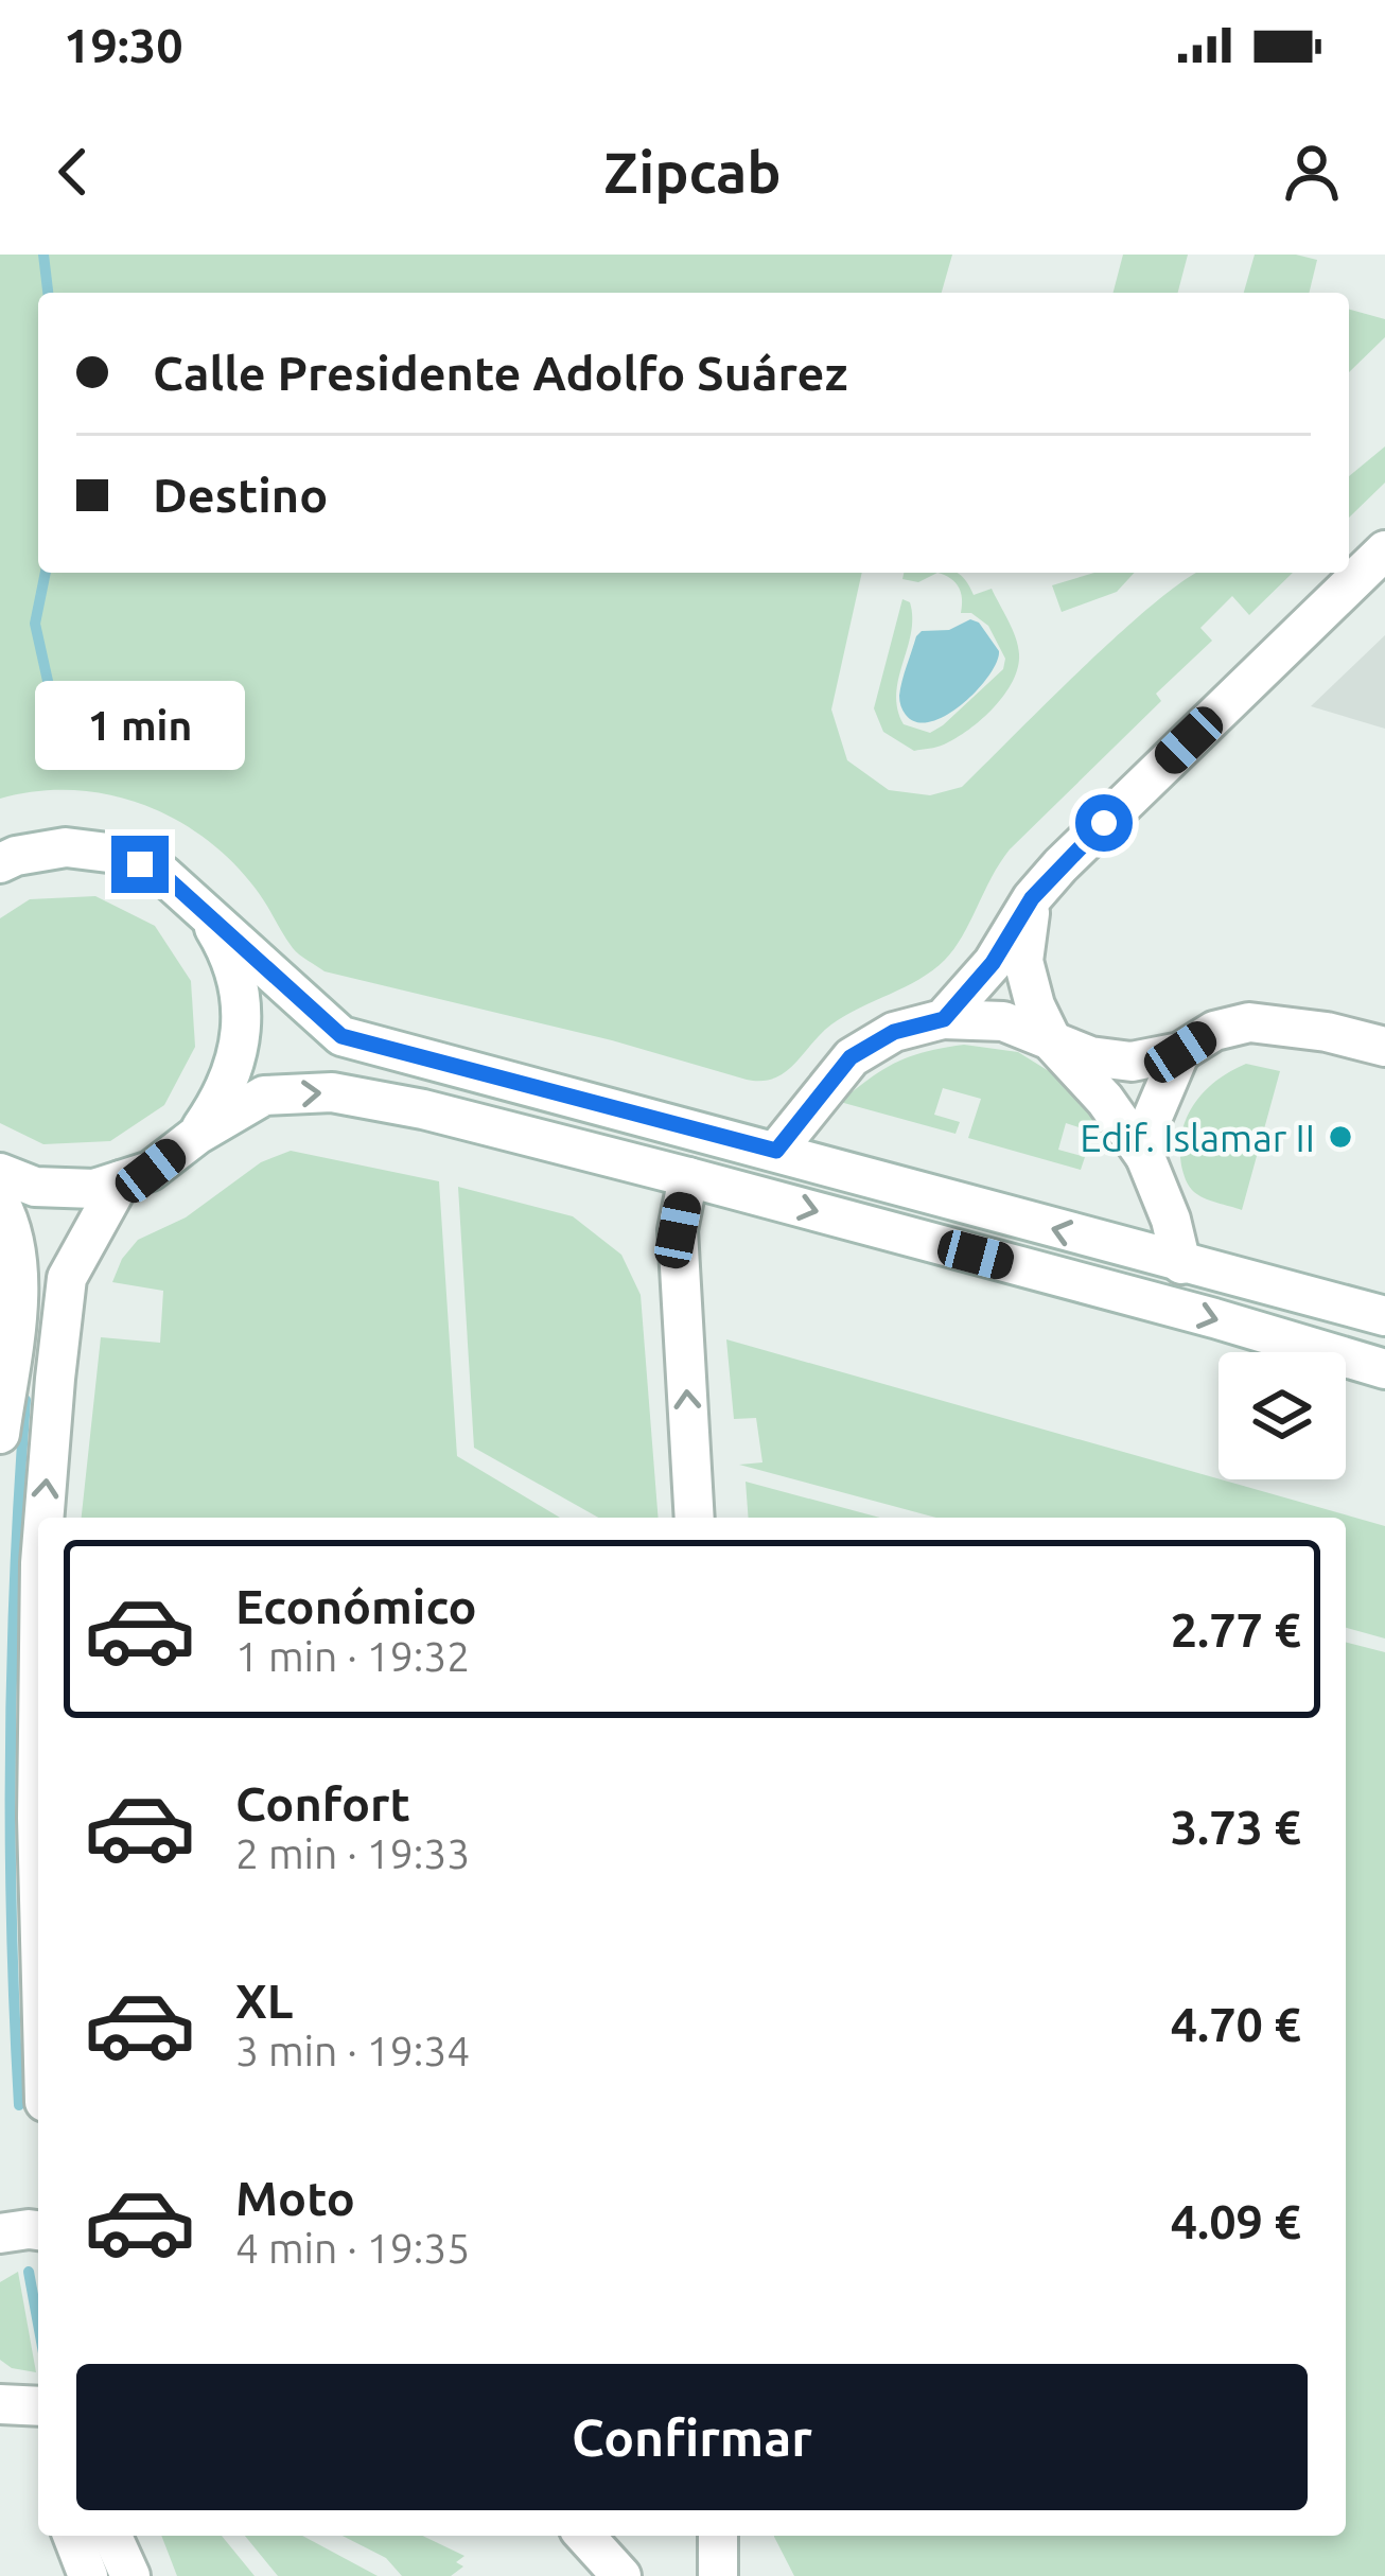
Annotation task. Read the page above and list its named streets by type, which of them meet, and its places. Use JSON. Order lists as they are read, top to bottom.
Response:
{
  "places": ["Edif. Islamar II"],
  "page": {
    "status": "19:30",
    "header": "Zipcab",
    "banner": ["Calle Presidente Adolfo Suárez", "Destino"],
    "bubble": "1 min",
    "list": [
      {
        "name": "Económico",
        "note": "1 min · 19:32",
        "value": "2.77 €"
      },
      {
        "name": "Confort",
        "note": "2 min · 19:33",
        "value": "3.73 €"
      },
      {
        "name": "XL",
        "note": "3 min · 19:34",
        "value": "4.70 €"
      },
      {
        "name": "Moto",
        "note": "4 min · 19:35",
        "value": "4.09 €"
      }
    ],
    "buttons": "Confirmar"
  }
}
